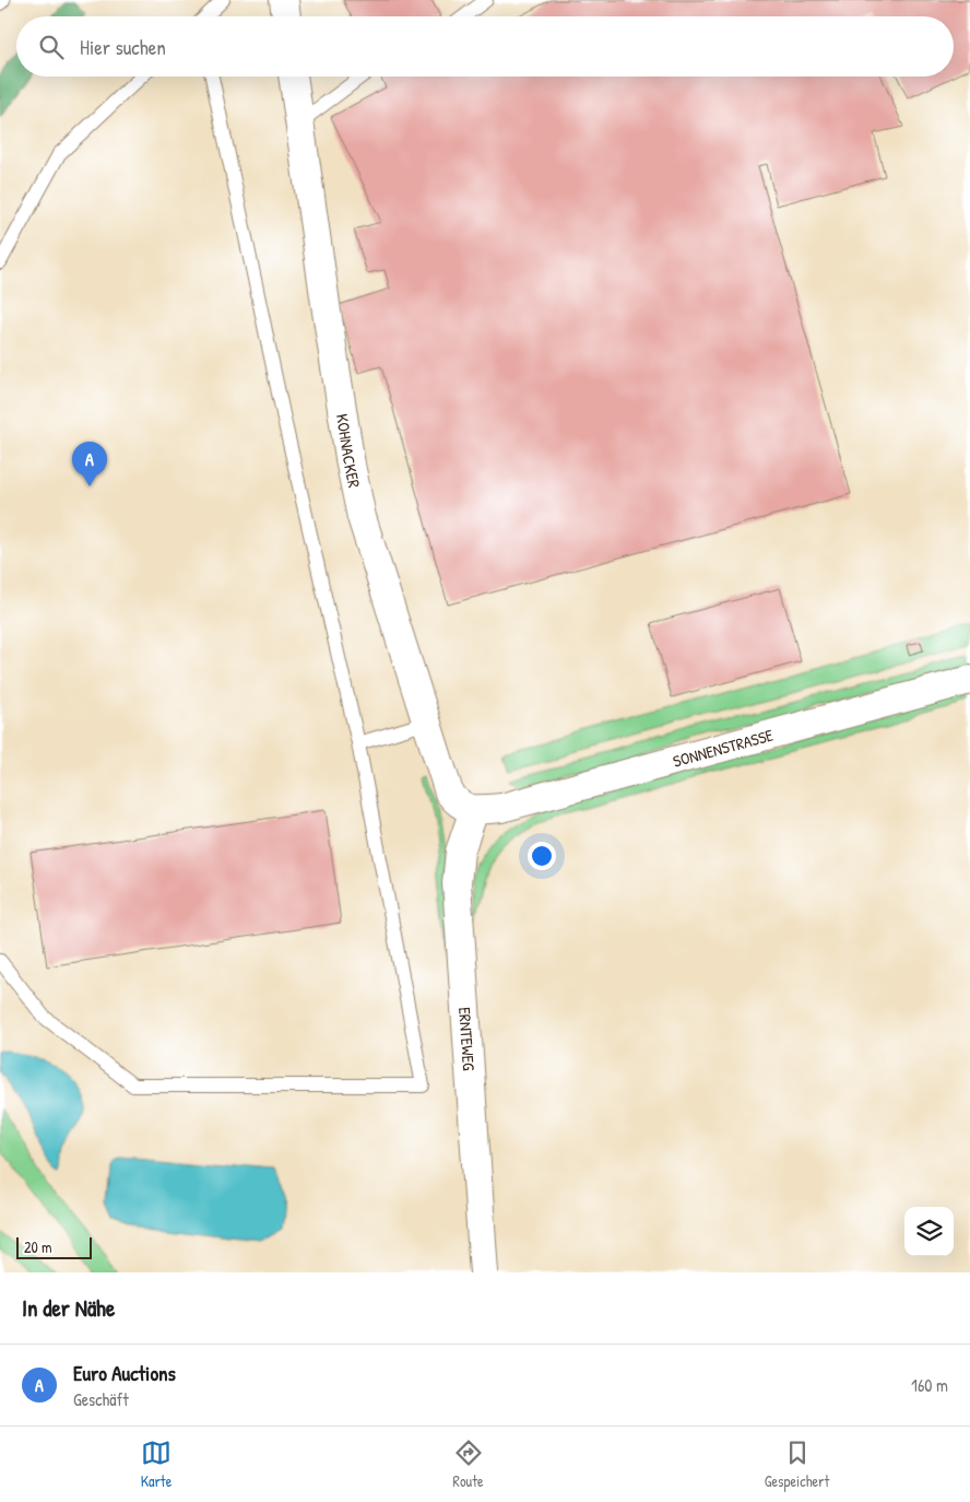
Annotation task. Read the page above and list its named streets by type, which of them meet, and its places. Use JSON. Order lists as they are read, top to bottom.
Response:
{
  "streets": {
    "street": ["KOHNACKER", "SONNENSTRASSE", "ERNTEWEG"]
  },
  "crossings": [
    ["KOHNACKER", "SONNENSTRASSE"],
    ["KOHNACKER", "ERNTEWEG"],
    ["SONNENSTRASSE", "ERNTEWEG"]
  ],
  "scale_bar": "20 m",
  "page": {
    "search": "Hier suchen",
    "pins": "A",
    "scale": "20 m",
    "heading": "In der Nähe",
    "list": [
      {
        "mark": "A",
        "name": "Euro Auctions",
        "note": "Geschäft",
        "value": "160 m"
      }
    ],
    "nav": ["Karte", "Route", "Gespeichert"]
  }
}
